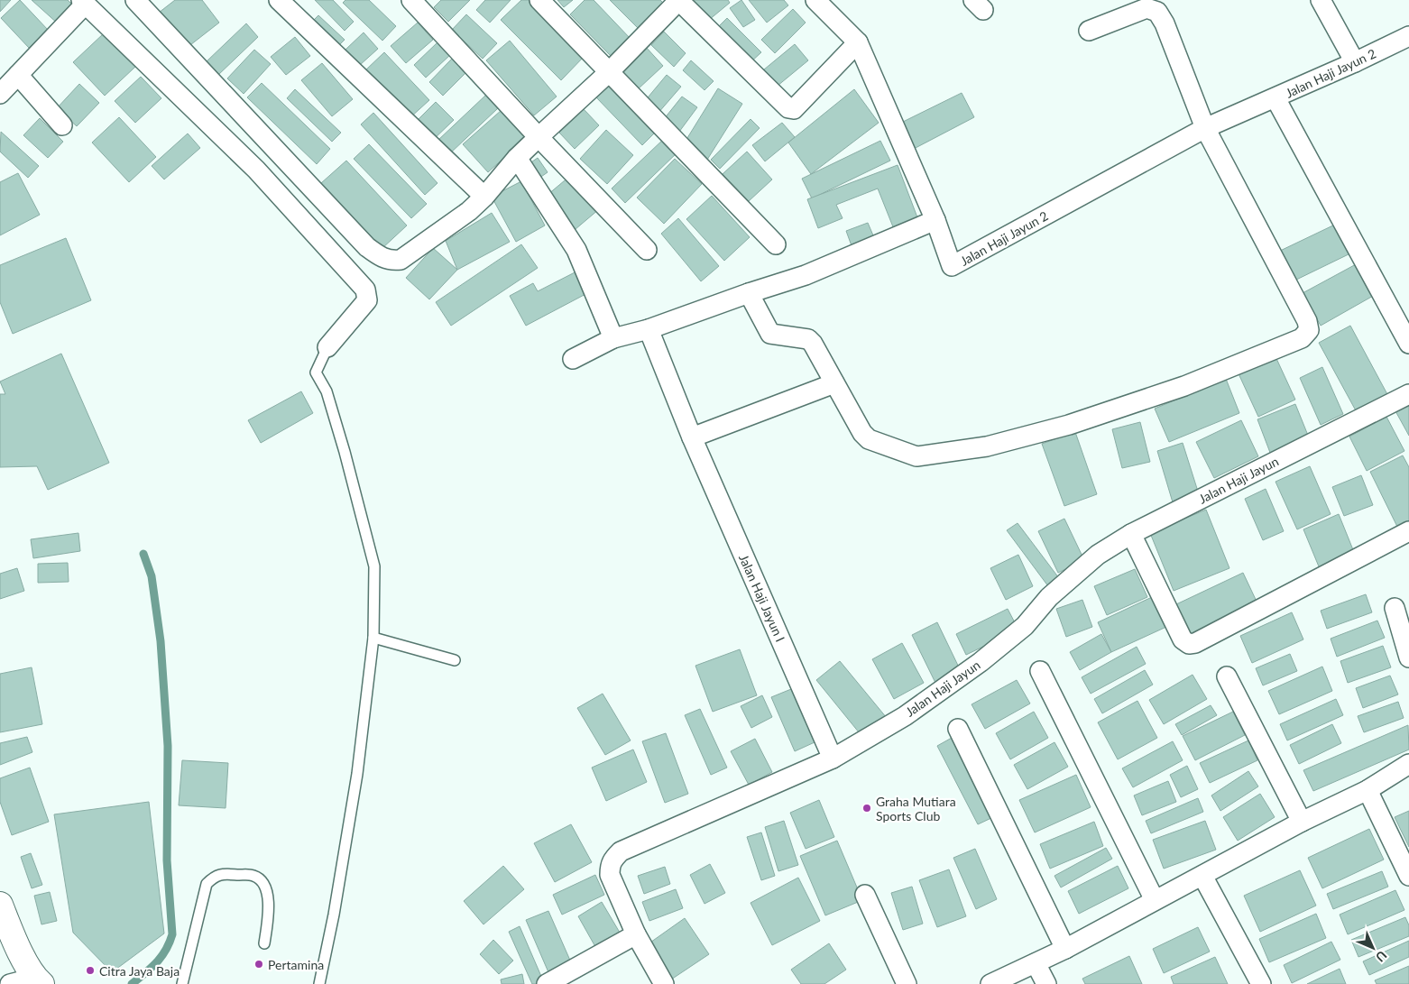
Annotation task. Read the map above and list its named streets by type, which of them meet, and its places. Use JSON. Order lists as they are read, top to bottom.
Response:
{
  "streets": {
    "street": ["Jalan Haji Jayun 2", "Jalan Haji Jayun", "Jalan Haji Jayun I"]
  },
  "crossings": [
    ["Jalan Haji Jayun", "Jalan Haji Jayun I"]
  ],
  "places": ["Graha Mutiara Sports Club", "Pertamina", "Citra Jaya Baja"],
  "north": "bottom right"
}
